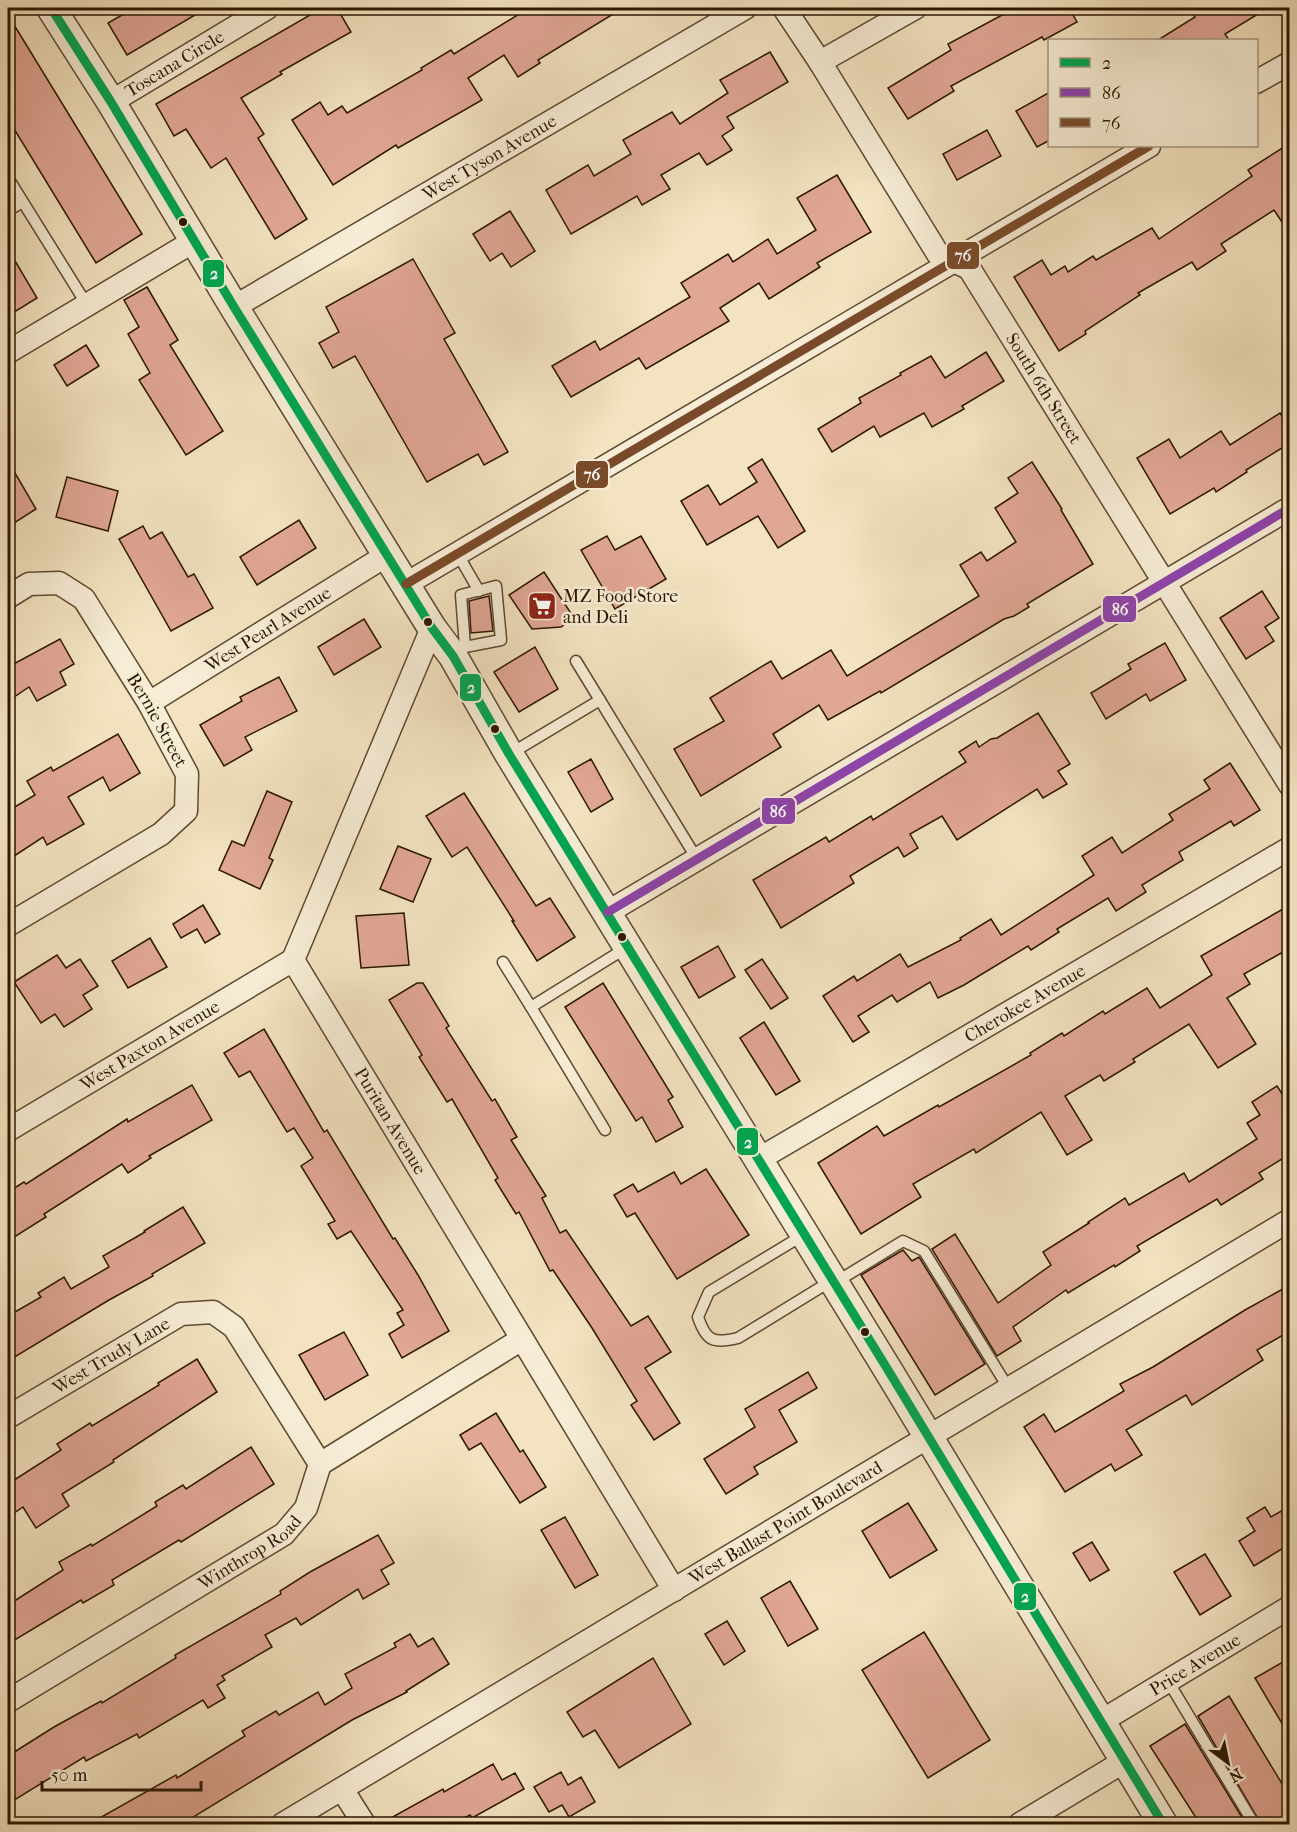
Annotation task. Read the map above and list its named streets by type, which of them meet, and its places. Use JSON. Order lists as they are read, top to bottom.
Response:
{
  "streets": {
    "street": [
      "Toscana Circle",
      "West Tyson Avenue",
      "South 6th Street",
      "West Pearl Avenue",
      "Bernie Street",
      "Cherokee Avenue",
      "West Paxton Avenue",
      "Puritan Avenue",
      "West Trudy Lane",
      "West Ballast Point Boulevard",
      "Winthrop Road",
      "Price Avenue"
    ]
  },
  "crossings": [
    ["West Pearl Avenue", "Bernie Street"],
    ["West Paxton Avenue", "Puritan Avenue"],
    ["Puritan Avenue", "West Ballast Point Boulevard"],
    ["West Trudy Lane", "Winthrop Road"]
  ],
  "places": {
    "supermarket": ["MZ Food Store and Deli"]
  },
  "lines": ["transit line 2", "transit line 76", "transit line 86"],
  "legend": ["2", "86", "76"],
  "scale_bar": "50 m",
  "north": "bottom right"
}
